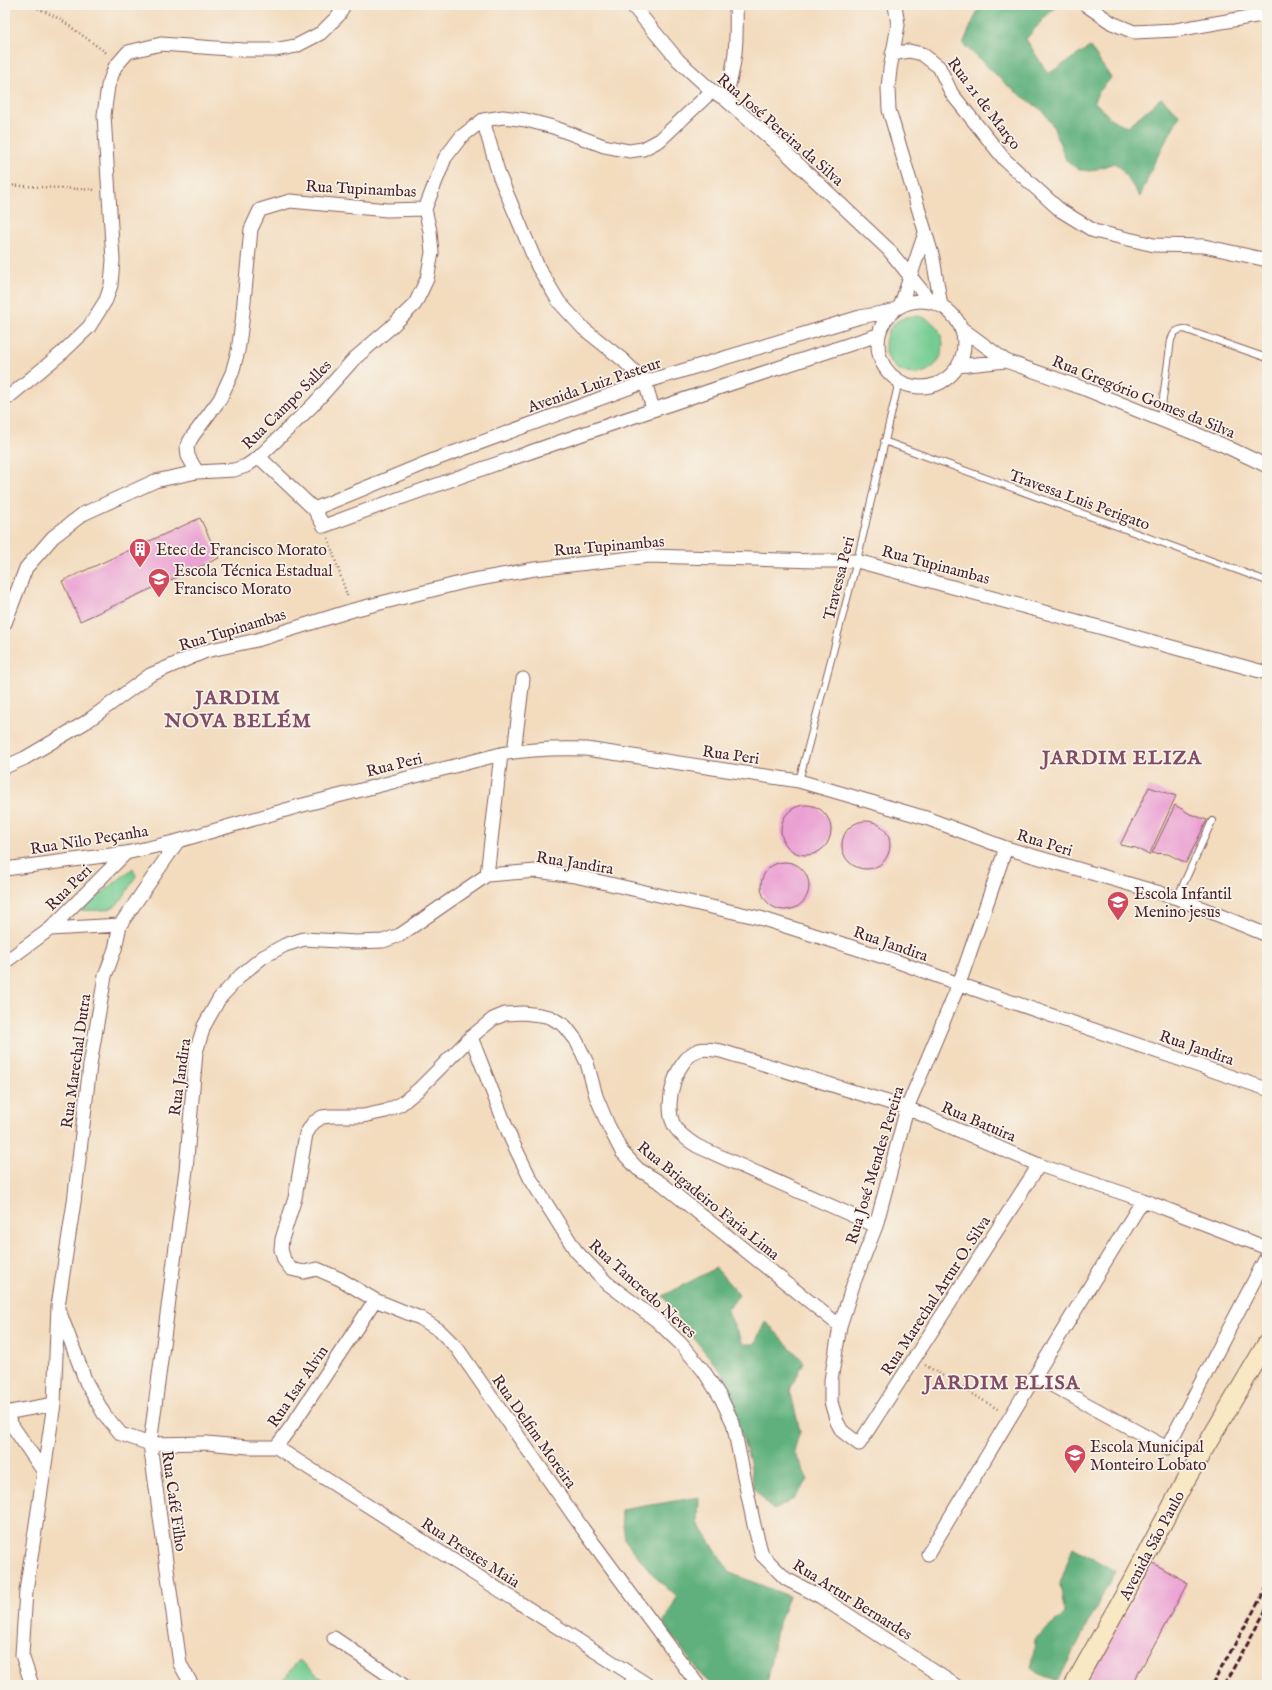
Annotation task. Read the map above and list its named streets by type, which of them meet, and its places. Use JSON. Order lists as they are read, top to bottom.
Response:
{
  "streets": {
    "main road": ["Avenida São Paulo"],
    "street": [
      "Rua 21 de Março",
      "Rua José Pereira da Silva",
      "Rua Tupinambas",
      "Avenida Luiz Pasteur",
      "Rua Gregório Gomes da Silva",
      "Rua Campo Salles",
      "Rua Peri",
      "Rua Nilo Peçanha",
      "Rua Jandira",
      "Rua Marechal Dutra",
      "Rua Batuira",
      "Rua José Mendes Pereira",
      "Rua Brigadeiro Faria Lima",
      "Rua Tancredo Neves",
      "Rua Marechal Artur O. Silva",
      "Rua Isar Alvin",
      "Rua Delfim Moreira",
      "Rua Café Filho",
      "Rua Prestes Maia",
      "Rua Artur Bernardes"
    ],
    "lane": ["Travessa Luis Perigato", "Travessa Peri"]
  },
  "crossings": [
    ["Rua José Pereira da Silva", "Rua Tupinambas"],
    ["Rua José Pereira da Silva", "Avenida Luiz Pasteur"],
    ["Rua José Pereira da Silva", "Rua Gregório Gomes da Silva"],
    ["Rua José Pereira da Silva", "Travessa Peri"],
    ["Rua Tupinambas", "Rua Campo Salles"],
    ["Rua Tupinambas", "Travessa Peri"],
    ["Avenida Luiz Pasteur", "Rua Gregório Gomes da Silva"],
    ["Avenida Luiz Pasteur", "Travessa Peri"],
    ["Rua Gregório Gomes da Silva", "Travessa Peri"],
    ["Travessa Luis Perigato", "Travessa Peri"],
    ["Travessa Peri", "Rua Peri"],
    ["Rua Peri", "Rua Nilo Peçanha"],
    ["Rua Peri", "Rua Marechal Dutra"],
    ["Rua Peri", "Rua José Mendes Pereira"],
    ["Rua Nilo Peçanha", "Rua Marechal Dutra"],
    ["Rua Jandira", "Rua José Mendes Pereira"],
    ["Rua Jandira", "Rua Isar Alvin"],
    ["Rua Jandira", "Rua Café Filho"],
    ["Rua Marechal Dutra", "Rua Café Filho"],
    ["Rua Batuira", "Rua José Mendes Pereira"],
    ["Rua Batuira", "Rua Marechal Artur O. Silva"],
    ["Rua José Mendes Pereira", "Rua Brigadeiro Faria Lima"],
    ["Rua José Mendes Pereira", "Rua Marechal Artur O. Silva"],
    ["Rua Brigadeiro Faria Lima", "Rua Tancredo Neves"],
    ["Rua Brigadeiro Faria Lima", "Rua Delfim Moreira"],
    ["Rua Tancredo Neves", "Rua Artur Bernardes"],
    ["Rua Isar Alvin", "Rua Delfim Moreira"],
    ["Rua Isar Alvin", "Rua Café Filho"],
    ["Rua Isar Alvin", "Rua Prestes Maia"]
  ],
  "districts": ["JARDIM NOVA BELÉM", "JARDIM ELIZA", "JARDIM ELISA"],
  "places": {
    "building": ["Etec de Francisco Morato"],
    "school or university": ["Escola Técnica Estadual Francisco Morato", "Escola Infantil Menino jesus", "Escola Municipal Monteiro Lobato"]
  }
}
